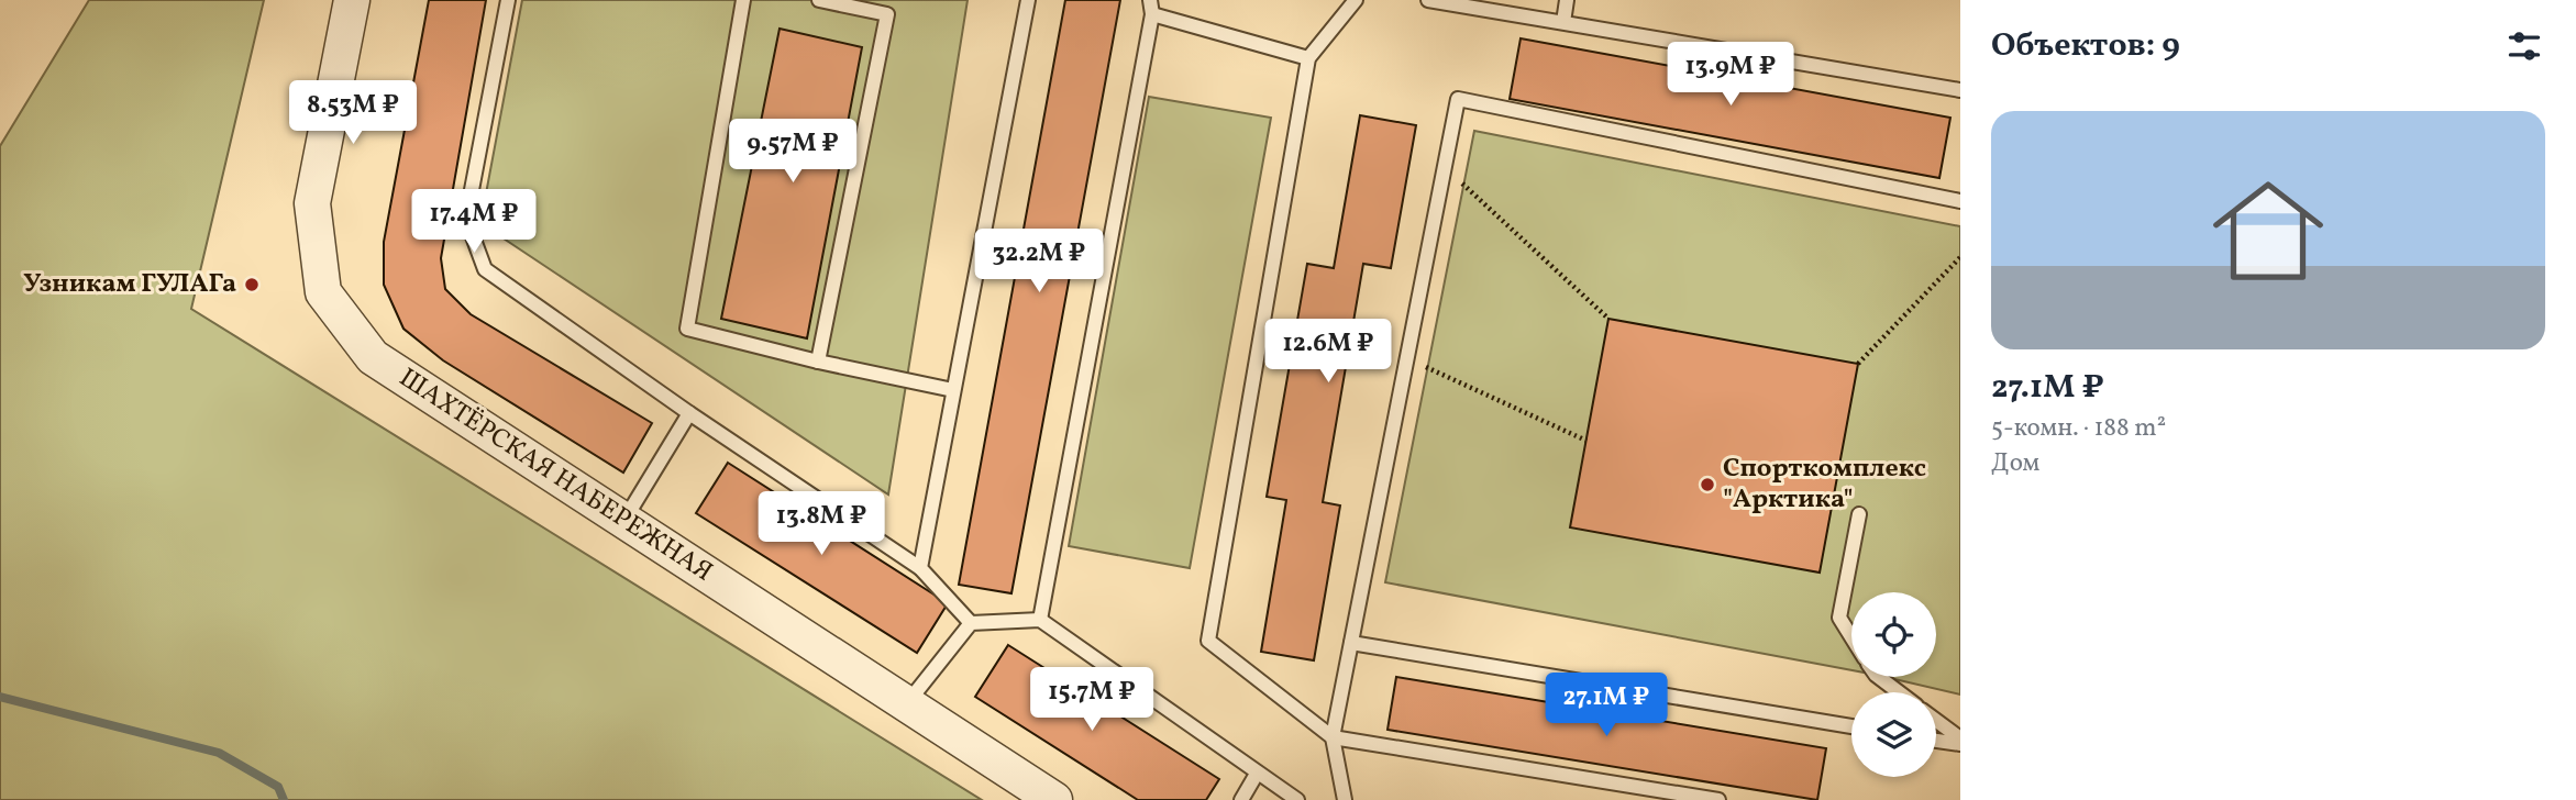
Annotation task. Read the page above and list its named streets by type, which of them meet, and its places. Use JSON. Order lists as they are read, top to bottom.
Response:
{
  "streets": {
    "street": ["ШАХТЁРСКАЯ НАБЕРЕЖНАЯ"]
  },
  "places": ["Узникам ГУЛАГа", "Спорткомплекс \"Арктика\""],
  "page": {
    "heading": "Объектов: 9",
    "price": [
      "13.9M ₽",
      "8.53M ₽",
      "9.57M ₽",
      "17.4M ₽",
      "32.2M ₽",
      "12.6M ₽",
      "13.8M ₽",
      "15.7M ₽",
      "27.1M ₽"
    ],
    "list": [
      {
        "name": "27.1M ₽",
        "note": "5-комн. · 188 m² · Дом"
      }
    ]
  }
}
